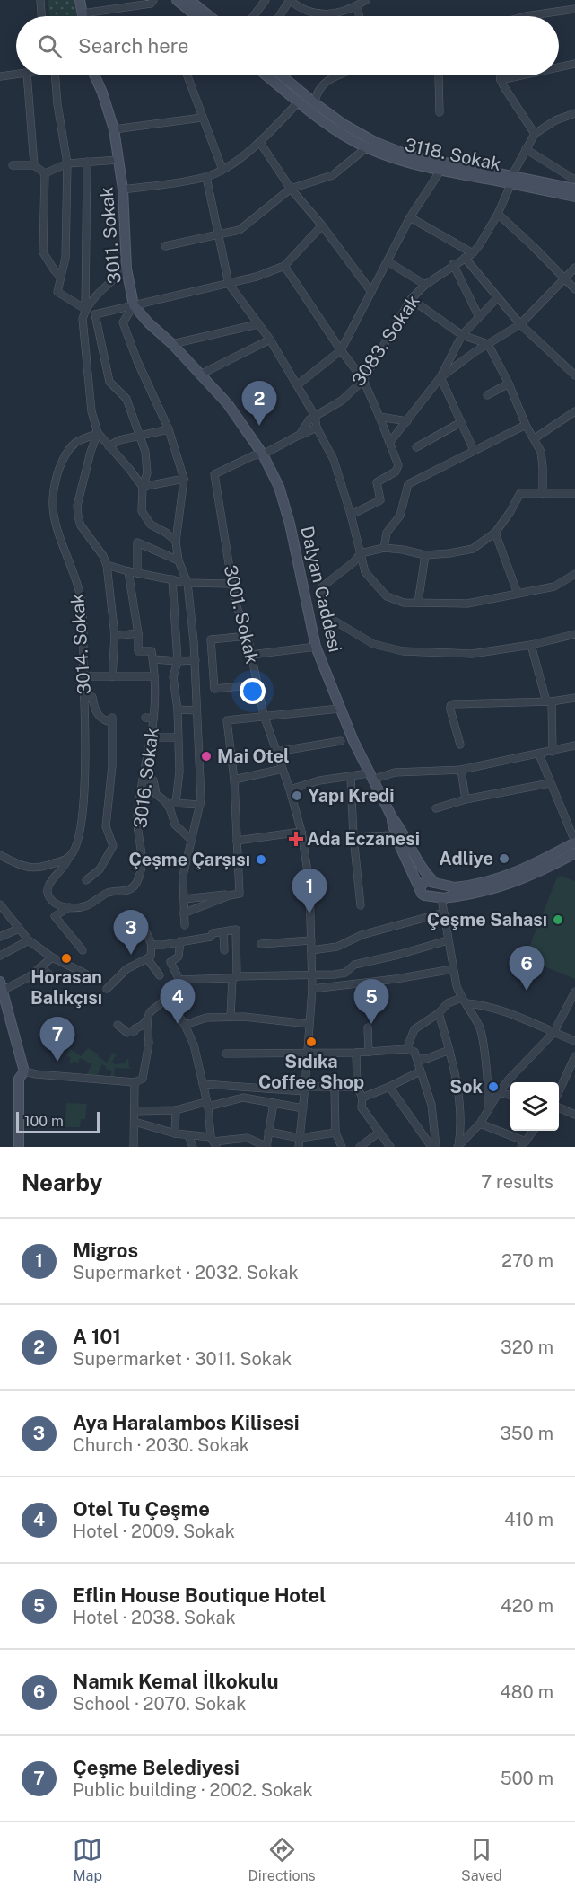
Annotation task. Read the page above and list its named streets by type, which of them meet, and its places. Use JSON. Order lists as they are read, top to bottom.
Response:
{
  "streets": {
    "main road": ["3118. Sokak", "3011. Sokak", "Dalyan Caddesi"],
    "street": [
      "3083. Sokak",
      "3001. Sokak",
      "3014. Sokak",
      "3016. Sokak"
    ]
  },
  "crossings": [
    ["3118. Sokak", "3083. Sokak"],
    ["3011. Sokak", "3083. Sokak"],
    ["3011. Sokak", "Dalyan Caddesi"],
    ["3083. Sokak", "Dalyan Caddesi"],
    ["3083. Sokak", "3001. Sokak"]
  ],
  "places": {
    "other": [
      "Mai Otel",
      "Yapı Kredi",
      "Adliye",
      "Çeșme Çarșısı",
      "Çeşme Sahası",
      "Horasan Balıkçısı",
      "Sıdıka Coffee Shop",
      "Sok"
    ],
    "health": ["Ada Eczanesi"]
  },
  "scale_bar": "100 m",
  "page": {
    "search": "Search here",
    "pins": [
      "2",
      "1",
      "3",
      "6",
      "4",
      "5",
      "7"
    ],
    "scale": "100 m",
    "heading": ["Nearby", "7 results"],
    "list": [
      {
        "mark": "1",
        "name": "Migros",
        "note": "Supermarket · 2032. Sokak",
        "value": "270 m"
      },
      {
        "mark": "2",
        "name": "A 101",
        "note": "Supermarket · 3011. Sokak",
        "value": "320 m"
      },
      {
        "mark": "3",
        "name": "Aya Haralambos Kilisesi",
        "note": "Church · 2030. Sokak",
        "value": "350 m"
      },
      {
        "mark": "4",
        "name": "Otel Tu Çeşme",
        "note": "Hotel · 2009. Sokak",
        "value": "410 m"
      },
      {
        "mark": "5",
        "name": "Eflin House Boutique Hotel",
        "note": "Hotel · 2038. Sokak",
        "value": "420 m"
      },
      {
        "mark": "6",
        "name": "Namık Kemal İlkokulu",
        "note": "School · 2070. Sokak",
        "value": "480 m"
      },
      {
        "mark": "7",
        "name": "Çeşme Belediyesi",
        "note": "Public building · 2002. Sokak",
        "value": "500 m"
      }
    ],
    "nav": ["Map", "Directions", "Saved"]
  }
}
